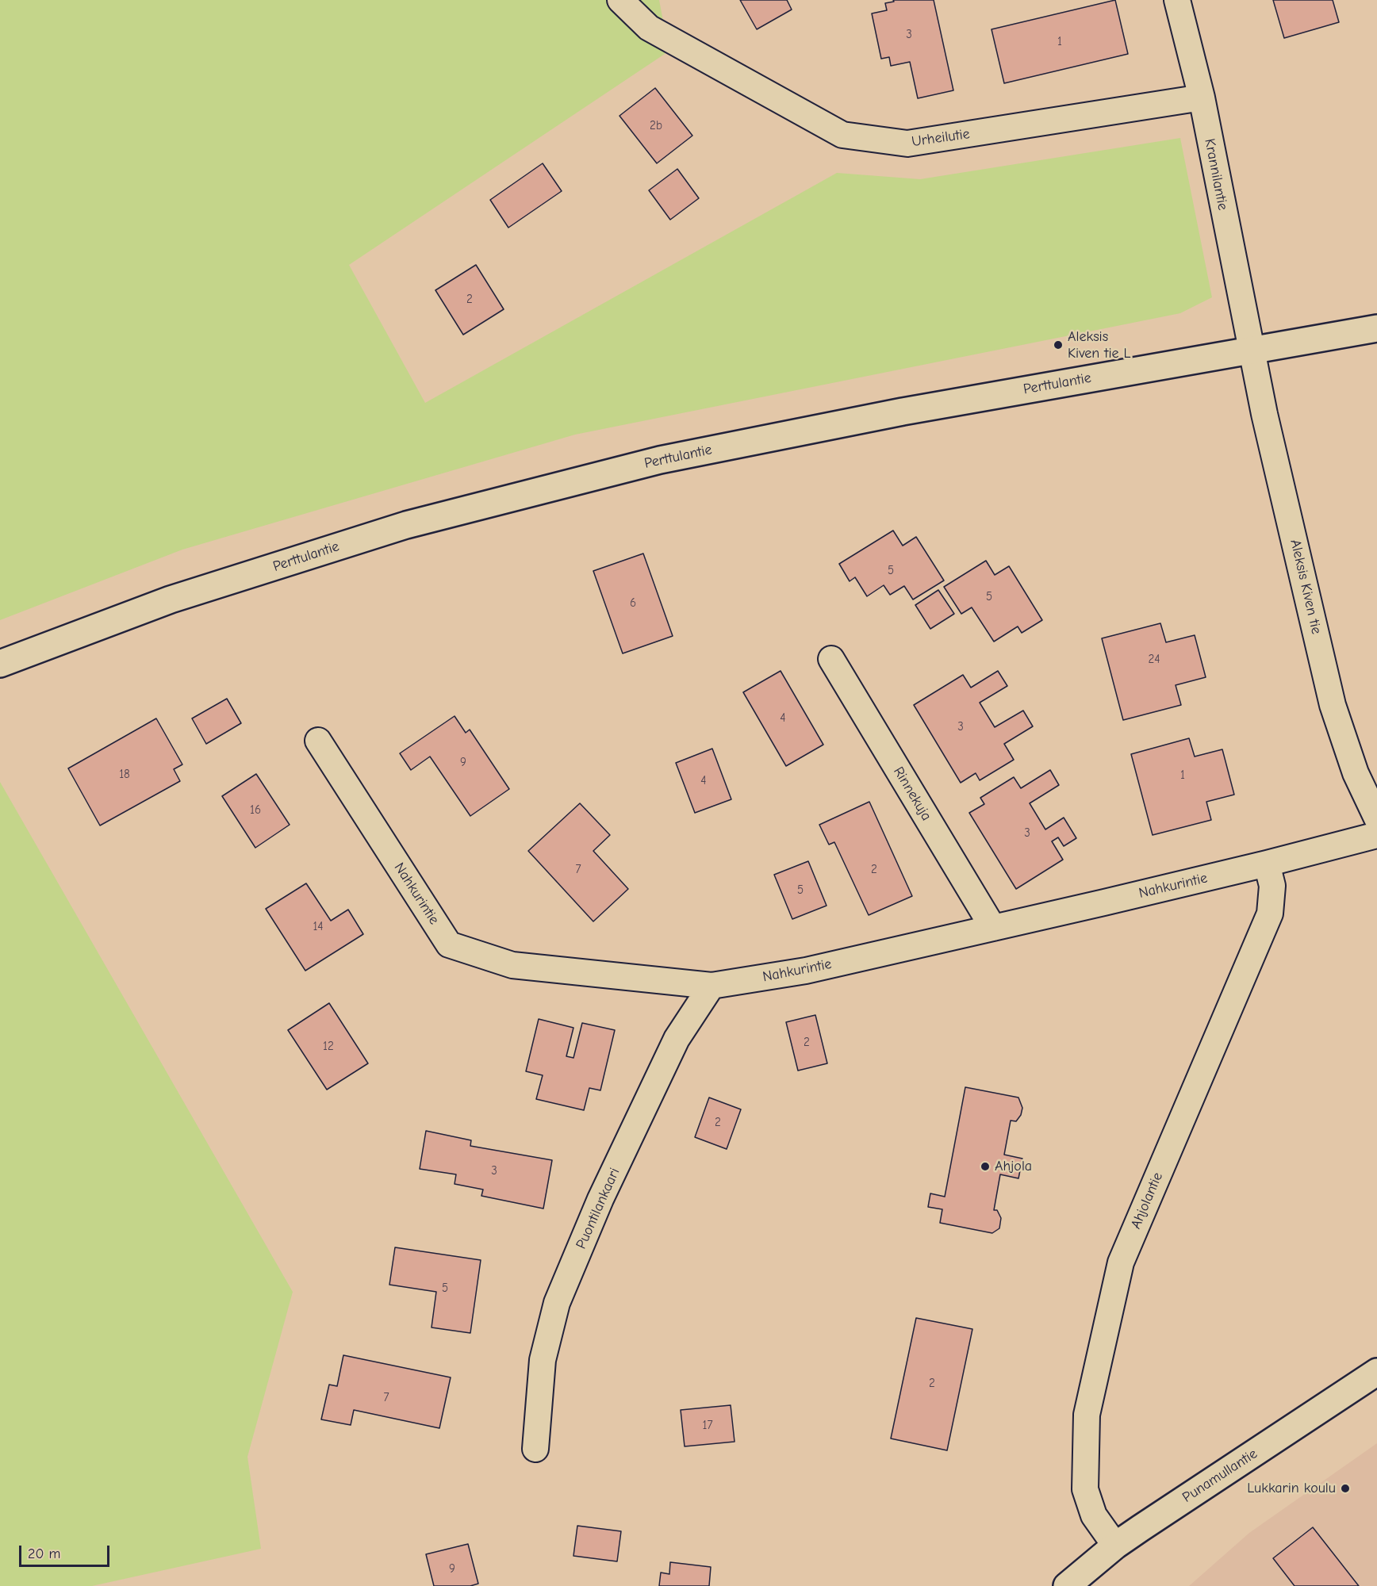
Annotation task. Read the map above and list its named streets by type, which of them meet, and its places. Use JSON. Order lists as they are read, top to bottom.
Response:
{
  "streets": {
    "street": [
      "Urheilutie",
      "Krannilantie",
      "Perttulantie",
      "Aleksis Kiven tie",
      "Rinnekuja",
      "Nahkurintie",
      "Ahjolantie",
      "Puontilankaari",
      "Punamullantie"
    ]
  },
  "crossings": [
    ["Urheilutie", "Krannilantie"],
    ["Krannilantie", "Perttulantie"],
    ["Krannilantie", "Aleksis Kiven tie"],
    ["Perttulantie", "Aleksis Kiven tie"],
    ["Rinnekuja", "Nahkurintie"],
    ["Nahkurintie", "Ahjolantie"],
    ["Nahkurintie", "Puontilankaari"],
    ["Ahjolantie", "Punamullantie"]
  ],
  "places": ["Aleksis Kiven tie L", "Ahjola", "Lukkarin koulu"],
  "house_numbers": [
    "3",
    "1",
    "2b",
    "2",
    "5",
    "5",
    "6",
    "24",
    "4",
    "3",
    "9",
    "18",
    "1",
    "4",
    "16",
    "3",
    "7",
    "2",
    "5",
    "14",
    "2",
    "12",
    "2",
    "3",
    "5",
    "2",
    "7",
    "17",
    "9"
  ],
  "scale_bar": "20 m"
}
